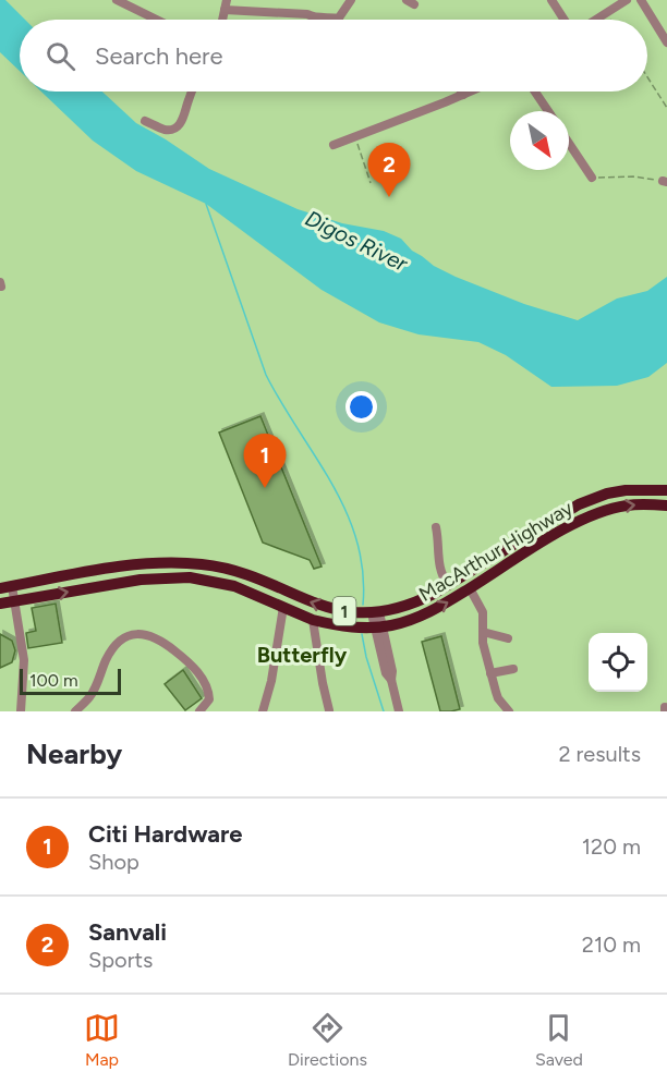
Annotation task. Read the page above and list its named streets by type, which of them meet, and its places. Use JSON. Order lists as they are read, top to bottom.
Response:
{
  "streets": {
    "highway": ["MacArthur Highway", "1"]
  },
  "districts": ["Butterfly"],
  "water": ["Digos River"],
  "scale_bar": "100 m",
  "north": "bottom right",
  "page": {
    "search": "Search here",
    "pins": ["2", "1"],
    "scale": "100 m",
    "heading": ["Nearby", "2 results"],
    "list": [
      {
        "mark": "1",
        "name": "Citi Hardware",
        "note": "Shop",
        "value": "120 m"
      },
      {
        "mark": "2",
        "name": "Sanvali",
        "note": "Sports",
        "value": "210 m"
      }
    ],
    "nav": ["Map", "Directions", "Saved"]
  }
}
